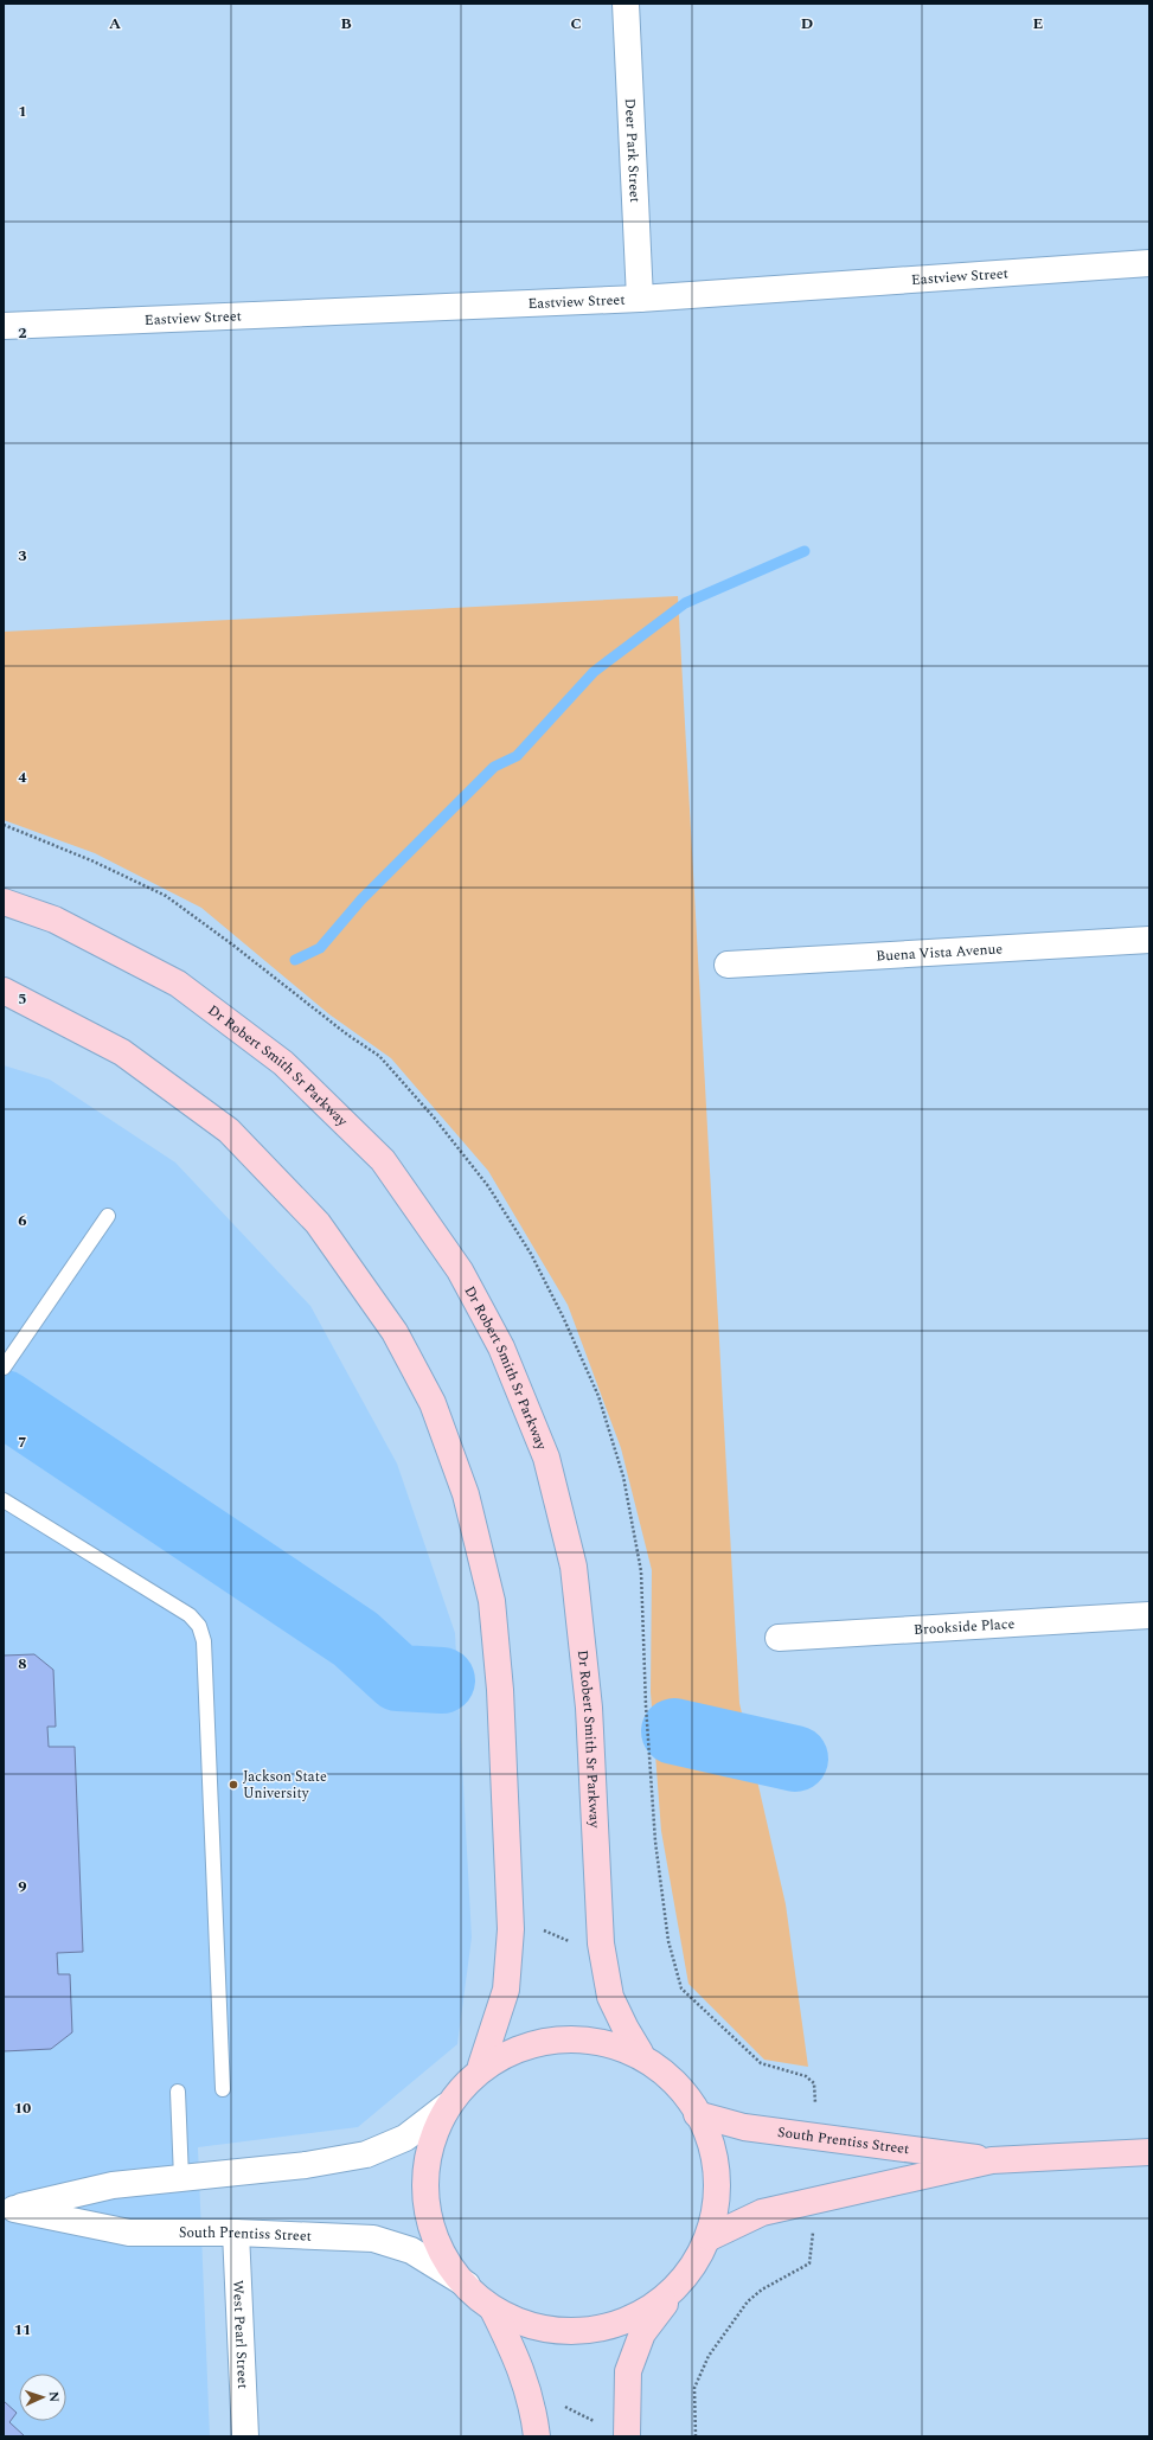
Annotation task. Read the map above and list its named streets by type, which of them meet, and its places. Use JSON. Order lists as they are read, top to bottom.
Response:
{
  "streets": {
    "street": [
      "Deer Park Street",
      "Eastview Street",
      "Buena Vista Avenue",
      "Dr Robert Smith Sr Parkway",
      "Brookside Place",
      "South Prentiss Street",
      "West Pearl Street"
    ]
  },
  "crossings": [
    ["Deer Park Street", "Eastview Street"],
    ["South Prentiss Street", "West Pearl Street"]
  ],
  "places": ["Jackson State University"],
  "north": "right",
  "grid": {
    "columns": [
      "A",
      "B",
      "C",
      "D",
      "E"
    ],
    "rows": [
      "1",
      "2",
      "3",
      "4",
      "5",
      "6",
      "7",
      "8",
      "9",
      "10",
      "11"
    ]
  }
}
